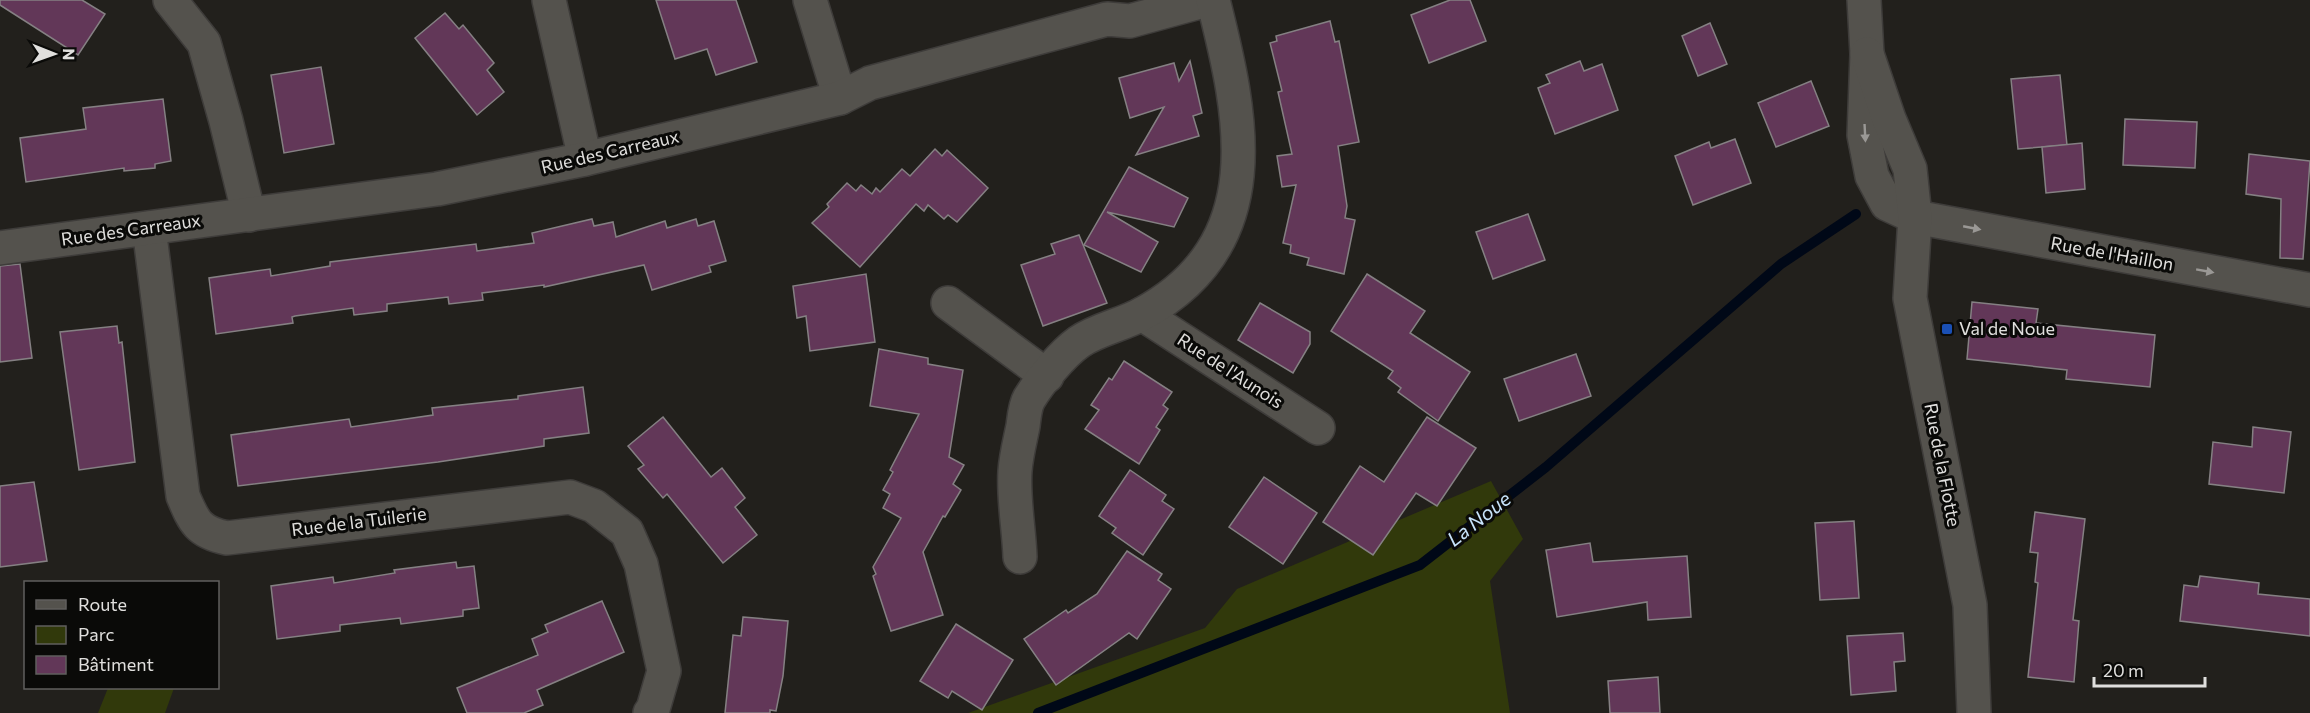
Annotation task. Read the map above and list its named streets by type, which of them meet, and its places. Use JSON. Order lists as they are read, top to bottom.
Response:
{
  "streets": {
    "street": [
      "Rue des Carreaux",
      "Rue de l'Haillon",
      "Rue de l'Aunois",
      "Rue de la Flotte",
      "Rue de la Tuilerie"
    ]
  },
  "crossings": [
    ["Rue des Carreaux", "Rue de la Tuilerie"],
    ["Rue de l'Haillon", "Rue de la Flotte"]
  ],
  "one_way": ["Rue de l'Haillon"],
  "water": ["La Noue"],
  "places": {
    "transit": ["Val de Noue"]
  },
  "legend": ["Route", "Parc", "Bâtiment"],
  "scale_bar": "20 m",
  "north": "right"
}
